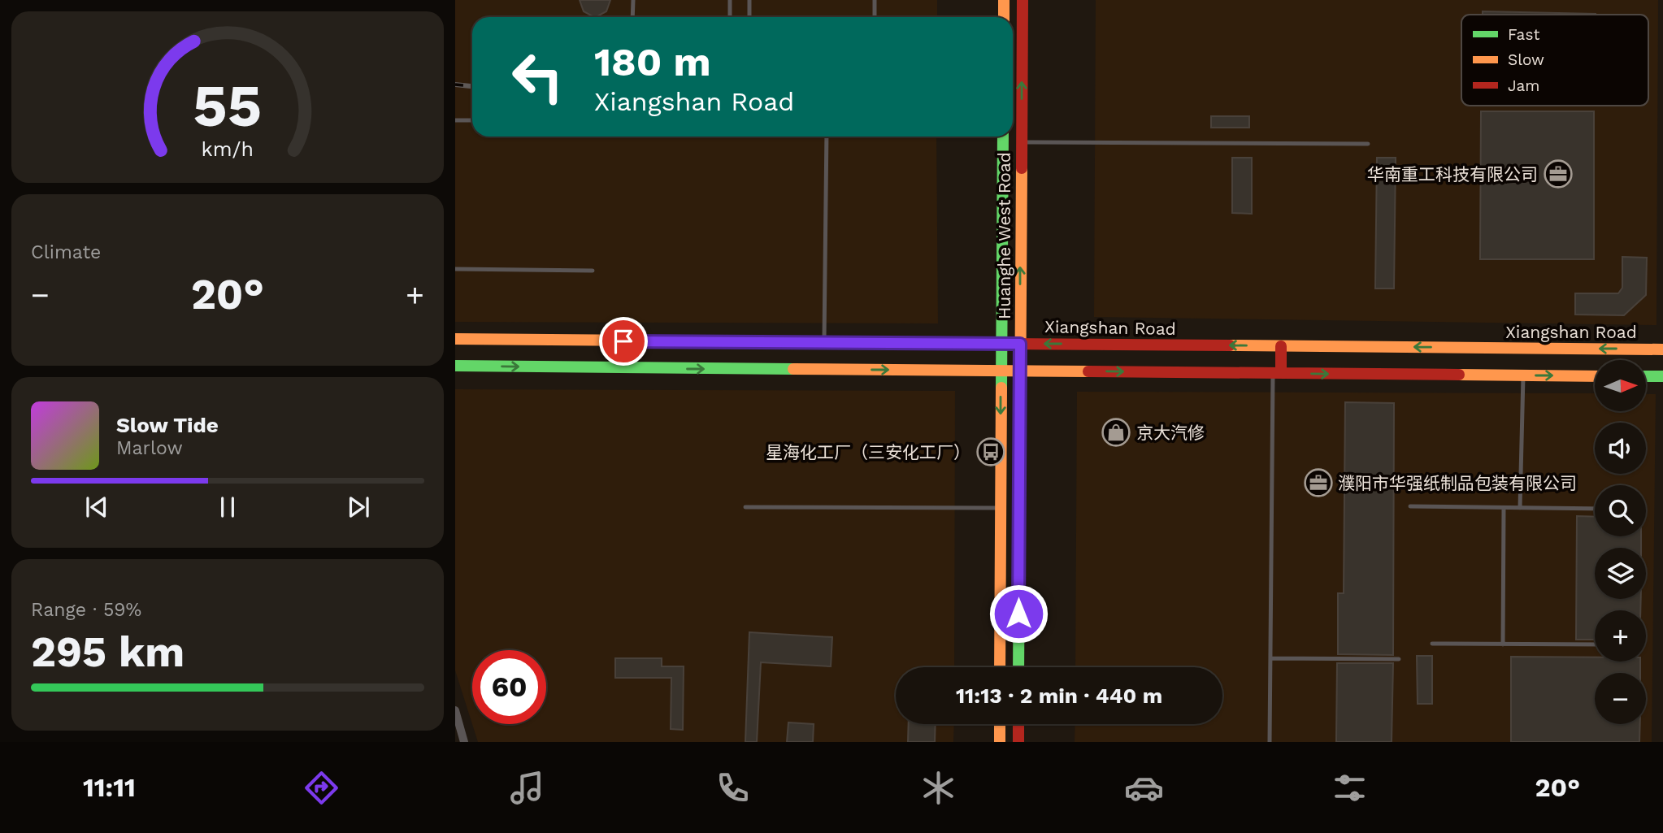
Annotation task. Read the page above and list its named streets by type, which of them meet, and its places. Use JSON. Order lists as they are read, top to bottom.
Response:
{
  "streets": {
    "street": ["Huanghe West Road", "Xiangshan Road"]
  },
  "crossings": [
    ["Huanghe West Road", "Xiangshan Road"]
  ],
  "places": {
    "office": ["华南重工科技有限公司", "濮阳市华强纸制品包装有限公司"],
    "shop": ["京大汽修"],
    "bus stop": ["星海化工厂（三安化工厂）"]
  },
  "legend": ["Fast", "Slow", "Jam"],
  "north": "right",
  "page": {
    "turn": ["180 m", "Xiangshan Road"],
    "tile": [
      "Climate",
      ["Range · 59%", "295 km"]
    ],
    "heat": ["−", "20°", "+"],
    "map_buttons": ["+", "−"],
    "song": ["Slow Tide", "Marlow"],
    "limit": "60",
    "trip": "11:13 · 2 min · 440 m",
    "tabs": ["11:11", "20°"],
    "gauge": ["55", "km/h"]
  }
}
